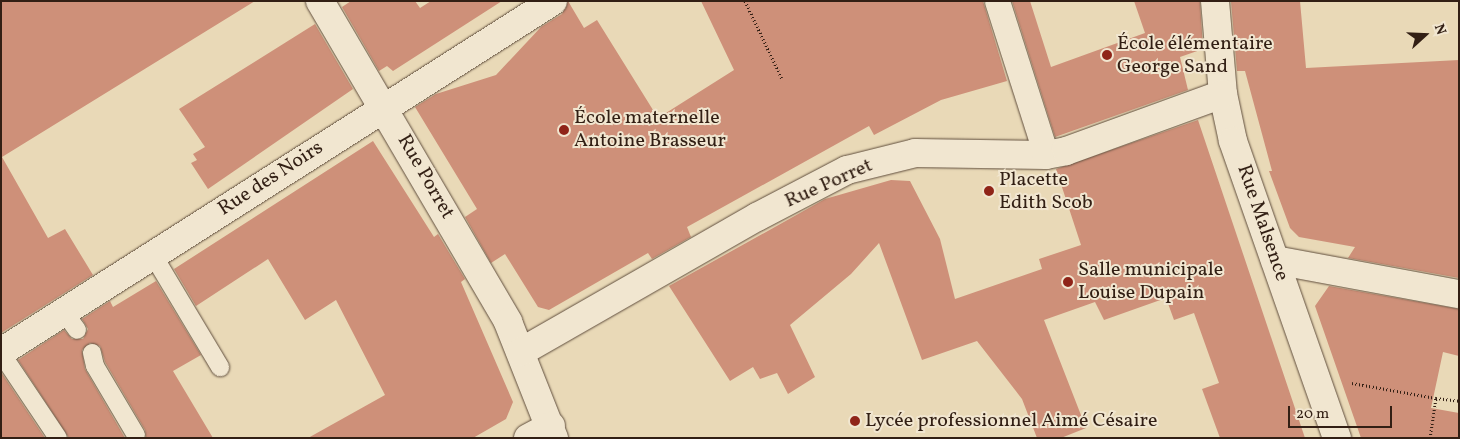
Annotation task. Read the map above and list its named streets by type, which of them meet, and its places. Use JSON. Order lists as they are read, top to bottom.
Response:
{
  "streets": {
    "street": ["Rue Porret", "Rue des Noirs", "Rue Malsence"]
  },
  "crossings": [
    ["Rue Porret", "Rue des Noirs"],
    ["Rue Porret", "Rue Malsence"]
  ],
  "places": [
    "École élémentaire George Sand",
    "École maternelle Antoine Brasseur",
    "Placette Edith Scob",
    "Salle municipale Louise Dupain",
    "Lycée professionnel Aimé Césaire"
  ],
  "scale_bar": "20 m",
  "north": "right"
}
